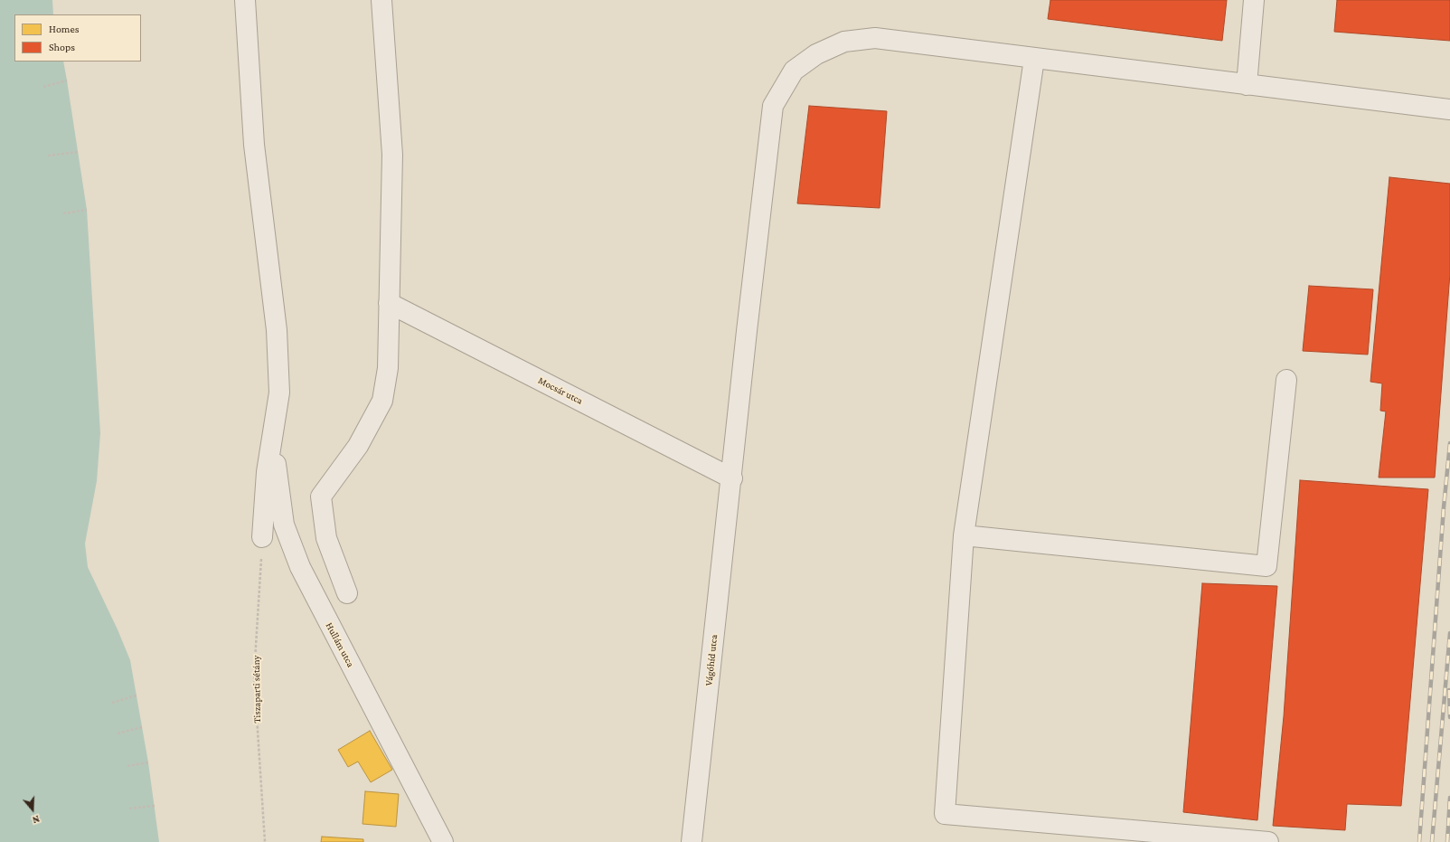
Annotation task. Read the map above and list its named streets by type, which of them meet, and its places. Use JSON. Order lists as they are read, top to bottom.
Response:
{
  "streets": {
    "street": ["Mocsár utca", "Hullám utca", "Vágóhíd utca"],
    "path": ["Tiszaparti sétány"]
  },
  "crossings": [
    ["Mocsár utca", "Vágóhíd utca"]
  ],
  "legend": ["Homes", "Shops"],
  "north": "bottom"
}
